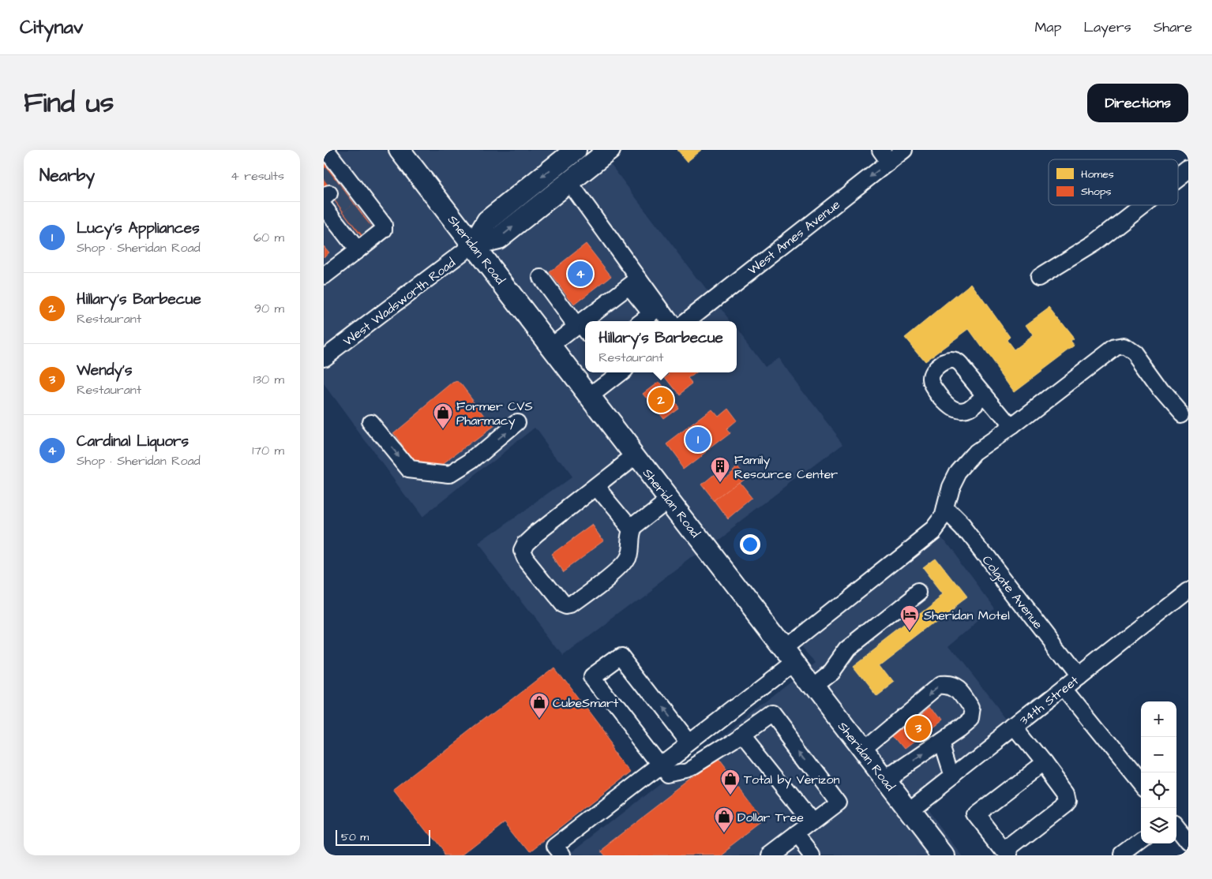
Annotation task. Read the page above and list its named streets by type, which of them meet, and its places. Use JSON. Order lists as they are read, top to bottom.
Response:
{
  "streets": {
    "main road": ["Sheridan Road", "West Wadsworth Road"],
    "street": ["West Ames Avenue", "Colgate Avenue", "34th Street"]
  },
  "crossings": [
    ["Sheridan Road", "West Wadsworth Road"],
    ["Sheridan Road", "34th Street"],
    ["Colgate Avenue", "34th Street"]
  ],
  "one_way": ["West Ames Avenue"],
  "places": {
    "shop": [
      "Former CVS Pharmacy",
      "CubeSmart",
      "Total by Verizon",
      "Dollar Tree"
    ],
    "building": ["Family Resource Center"],
    "hotel": ["Sheridan Motel"]
  },
  "legend": ["Homes", "Shops"],
  "scale_bar": "50 m",
  "page": {
    "header": "Citynav",
    "nav": ["Map", "Layers", "Share"],
    "title": "Find us",
    "buttons": "Directions",
    "heading": ["Nearby", "4 results"],
    "list": [
      {
        "mark": "1",
        "name": "Lucy's Appliances",
        "note": "Shop · Sheridan Road",
        "value": "60 m"
      },
      {
        "mark": "2",
        "name": "Hillary's Barbecue",
        "note": "Restaurant",
        "value": "90 m"
      },
      {
        "mark": "3",
        "name": "Wendy's",
        "note": "Restaurant",
        "value": "130 m"
      },
      {
        "mark": "4",
        "name": "Cardinal Liquors",
        "note": "Shop · Sheridan Road",
        "value": "170 m"
      }
    ],
    "pins": [
      "4",
      "2",
      "1",
      "3"
    ],
    "popup": ["Hillary's Barbecue", "Restaurant"],
    "map_buttons": ["+", "−"],
    "scale": "50 m"
  }
}
